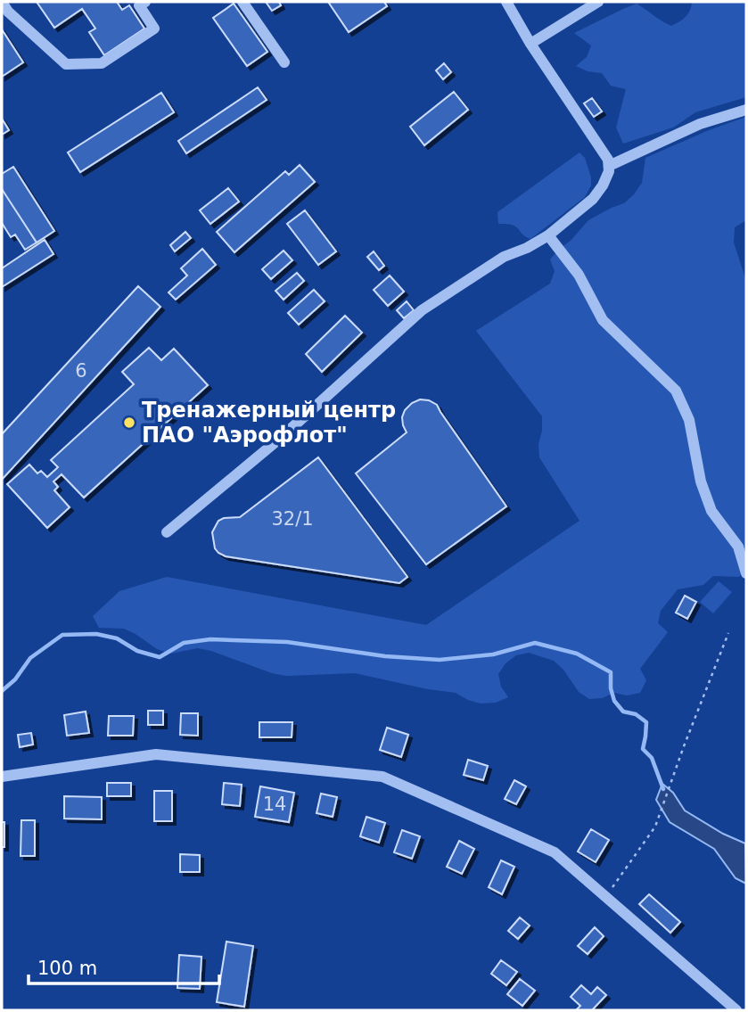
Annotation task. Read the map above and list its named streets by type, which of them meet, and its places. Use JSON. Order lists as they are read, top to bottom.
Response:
{
  "places": ["Тренажерный центр ПАО \"Аэрофлот\""],
  "house_numbers": ["6", "32/1", "14"],
  "scale_bar": "100 m"
}
